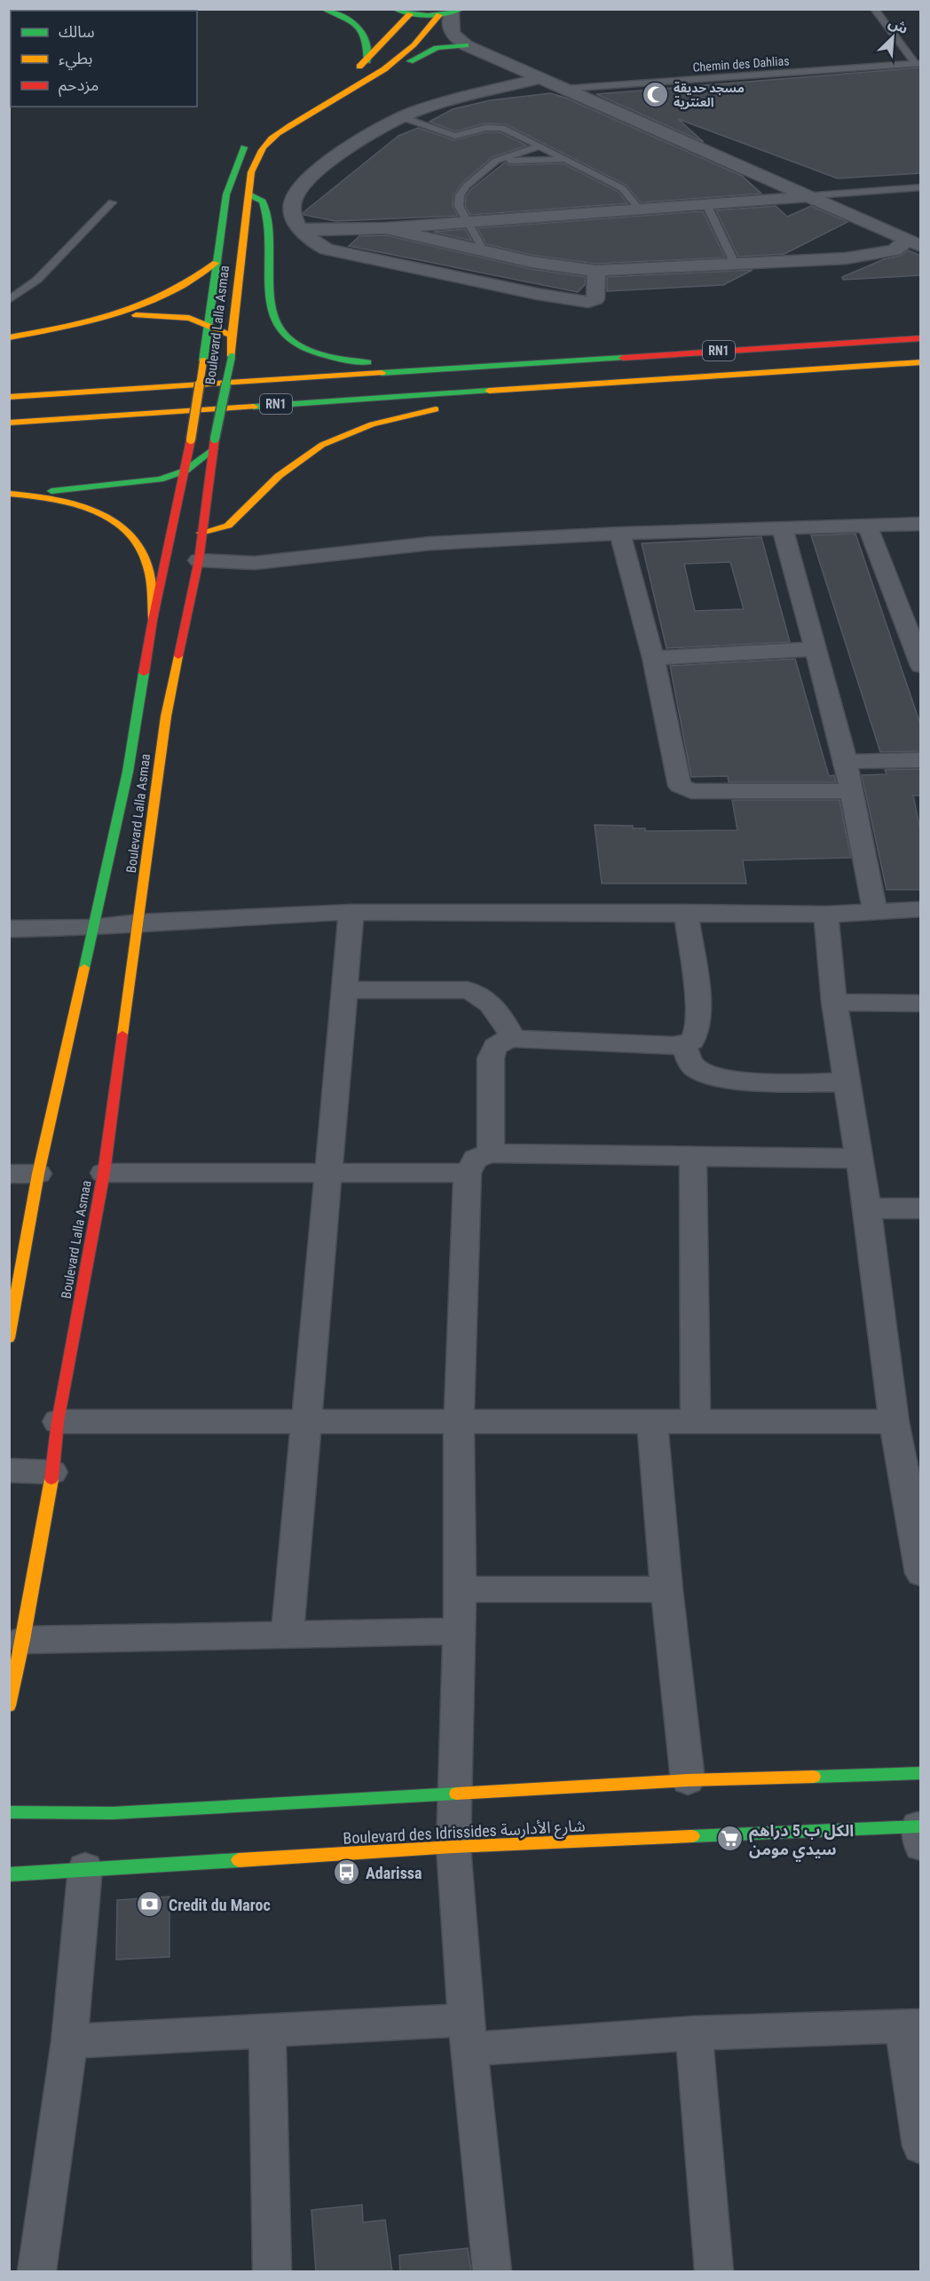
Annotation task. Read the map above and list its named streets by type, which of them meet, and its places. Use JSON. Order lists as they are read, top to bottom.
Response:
{
  "streets": {
    "main road": ["Boulevard Lalla Asmaa", "RN1", "Boulevard des Idrissides شارع الأدارسة"],
    "lane": ["Chemin des Dahlias"]
  },
  "places": {
    "mosque": ["مسجد حديقة العنترية"],
    "supermarket": ["الكل ب 5 دراهم سيدي مومن"],
    "bus stop": ["Adarissa"],
    "bank": ["Credit du Maroc"]
  },
  "legend": ["سالك", "بطيء", "مزدحم"],
  "north": "top right"
}
